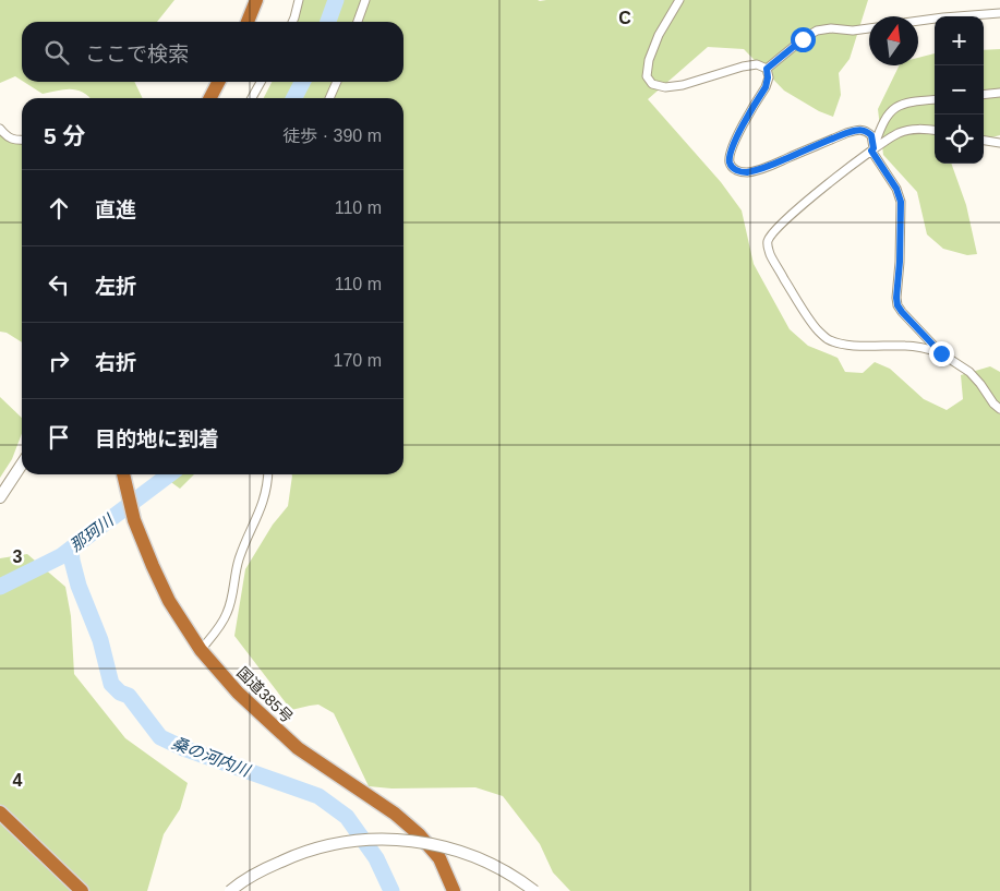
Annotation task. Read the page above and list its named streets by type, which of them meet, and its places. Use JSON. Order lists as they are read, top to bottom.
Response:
{
  "streets": {
    "highway": ["国道385号"]
  },
  "water": ["那珂川", "桑の河内川"],
  "north": "top",
  "page": {
    "map_buttons": ["+", "−"],
    "search": "ここで検索",
    "heading": ["5 分", "徒歩 · 390 m"],
    "list": [
      ["直進", "110 m"],
      ["左折", "110 m"],
      ["右折", "170 m"],
      "目的地に到着"
    ]
  },
  "grid": {
    "columns": ["C"],
    "rows": ["3", "4"]
  }
}
